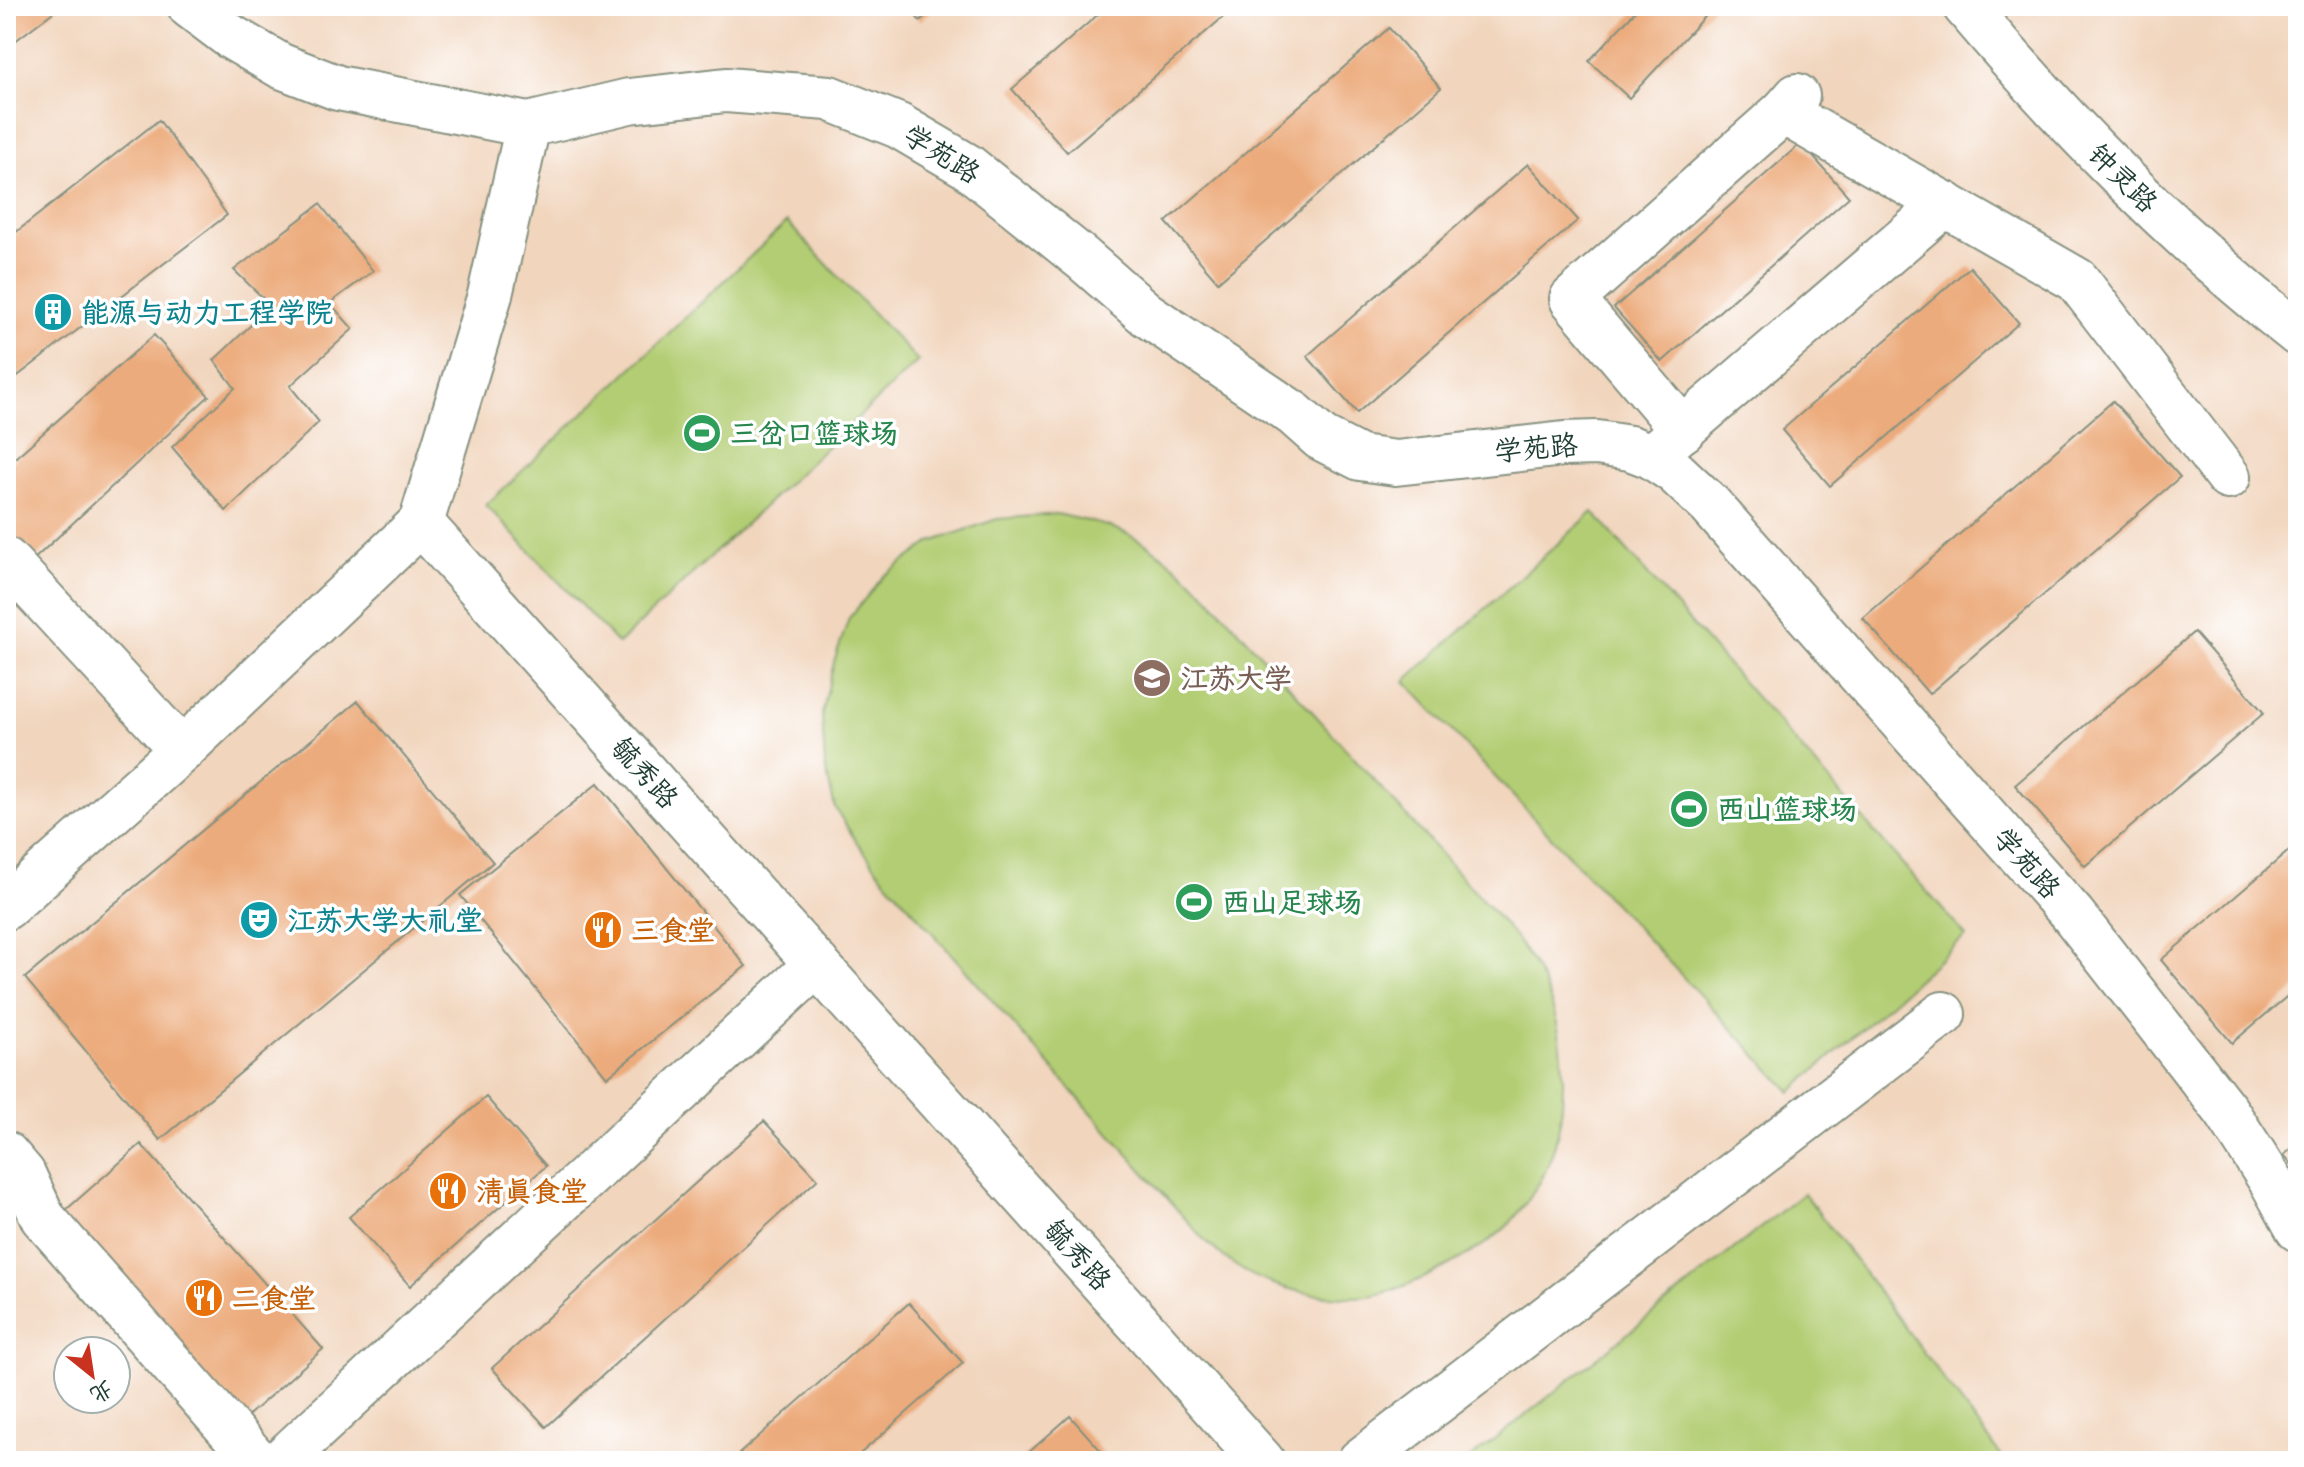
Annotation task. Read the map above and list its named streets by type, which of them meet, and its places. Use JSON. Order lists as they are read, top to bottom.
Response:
{
  "streets": {
    "lane": ["学苑路", "钟灵路", "毓秀路"]
  },
  "places": {
    "building": ["能源与动力工程学院"],
    "sports": ["三岔口篮球场", "西山篮球场", "西山足球场"],
    "school or university": ["江苏大学"],
    "theatre": ["江苏大学大礼堂"],
    "restaurant": ["三食堂", "清真食堂", "二食堂"]
  },
  "north": "bottom right"
}
